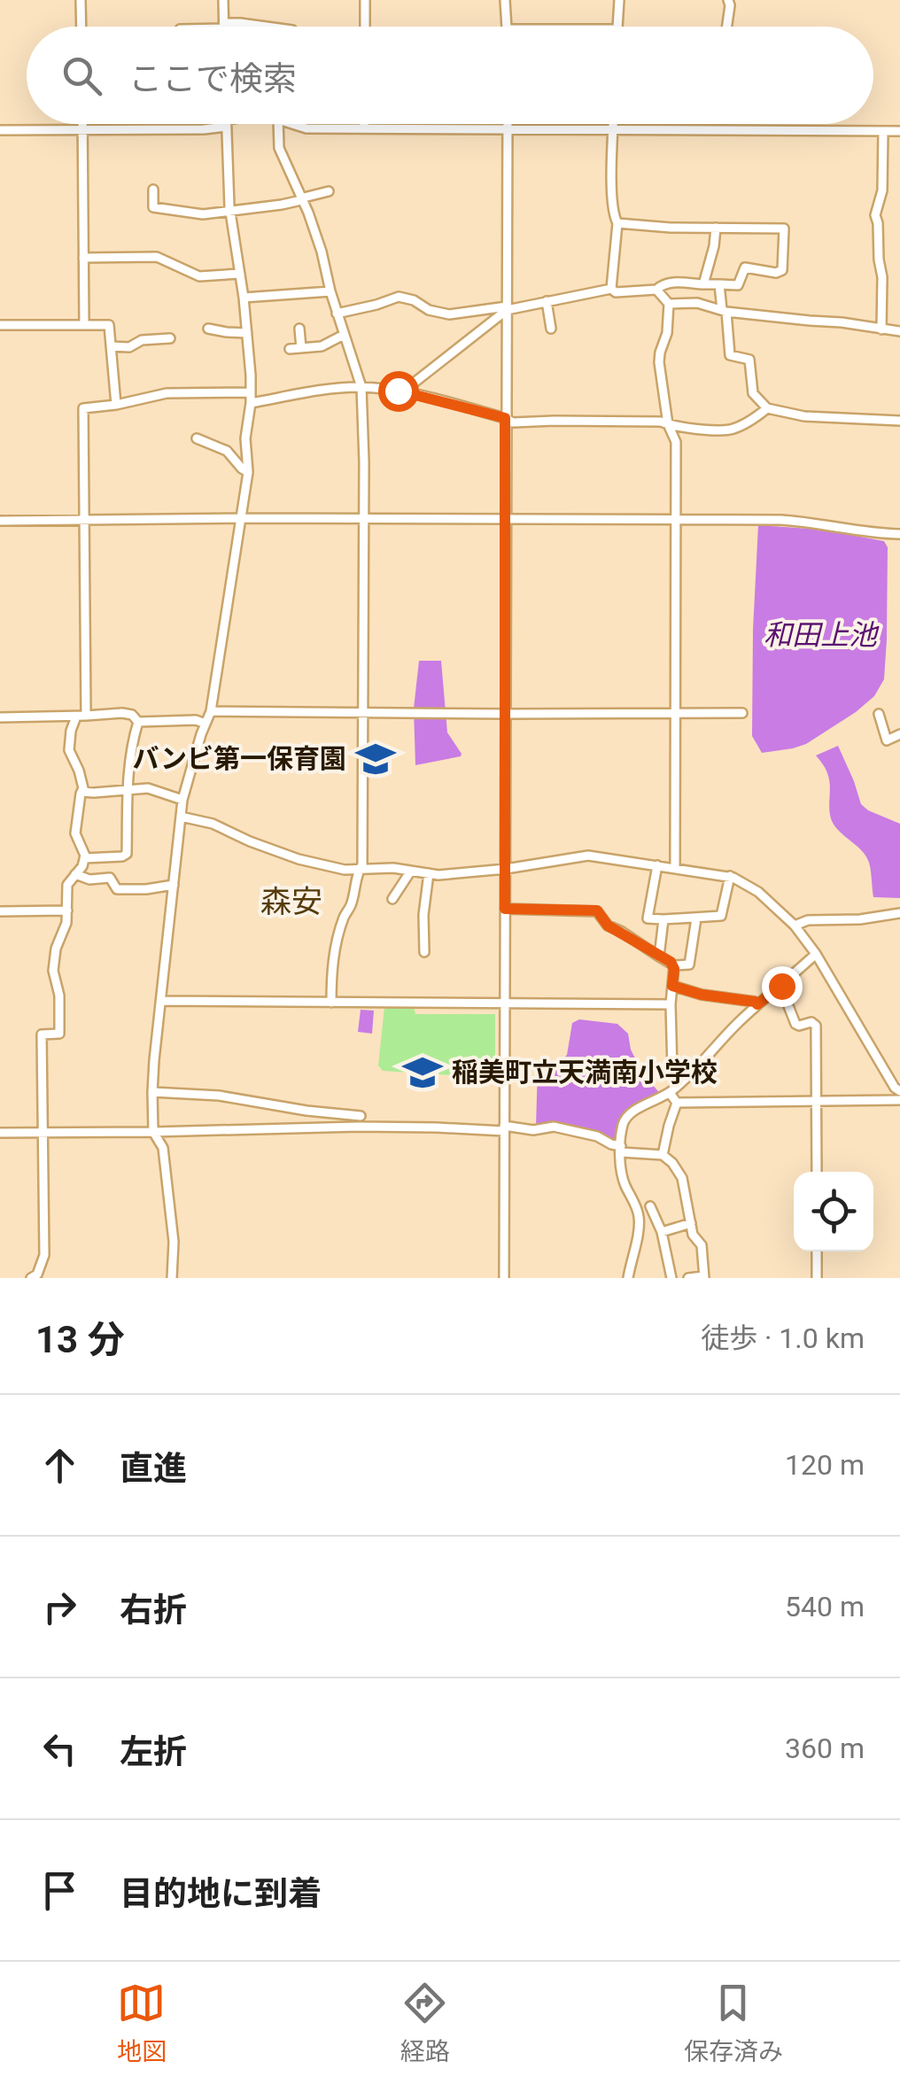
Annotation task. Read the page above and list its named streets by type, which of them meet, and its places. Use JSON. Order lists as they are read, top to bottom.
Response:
{
  "districts": ["森安"],
  "water": ["和田上池"],
  "places": {
    "school or university": ["バンビ第一保育園", "稲美町立天満南小学校"]
  },
  "page": {
    "search": "ここで検索",
    "heading": ["13 分", "徒歩 · 1.0 km"],
    "list": [
      ["直進", "120 m"],
      ["右折", "540 m"],
      ["左折", "360 m"],
      "目的地に到着"
    ],
    "nav": ["地図", "経路", "保存済み"]
  }
}
